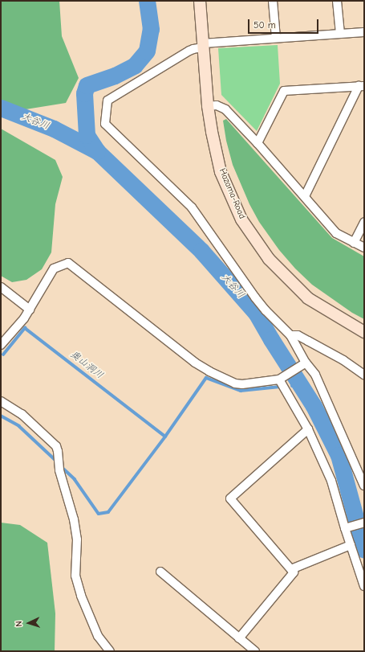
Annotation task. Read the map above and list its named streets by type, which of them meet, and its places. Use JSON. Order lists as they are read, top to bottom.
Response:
{
  "streets": {
    "street": ["Hazama-Road"]
  },
  "water": ["大谷川", "奥山洞川"],
  "scale_bar": "50 m",
  "north": "left"
}
